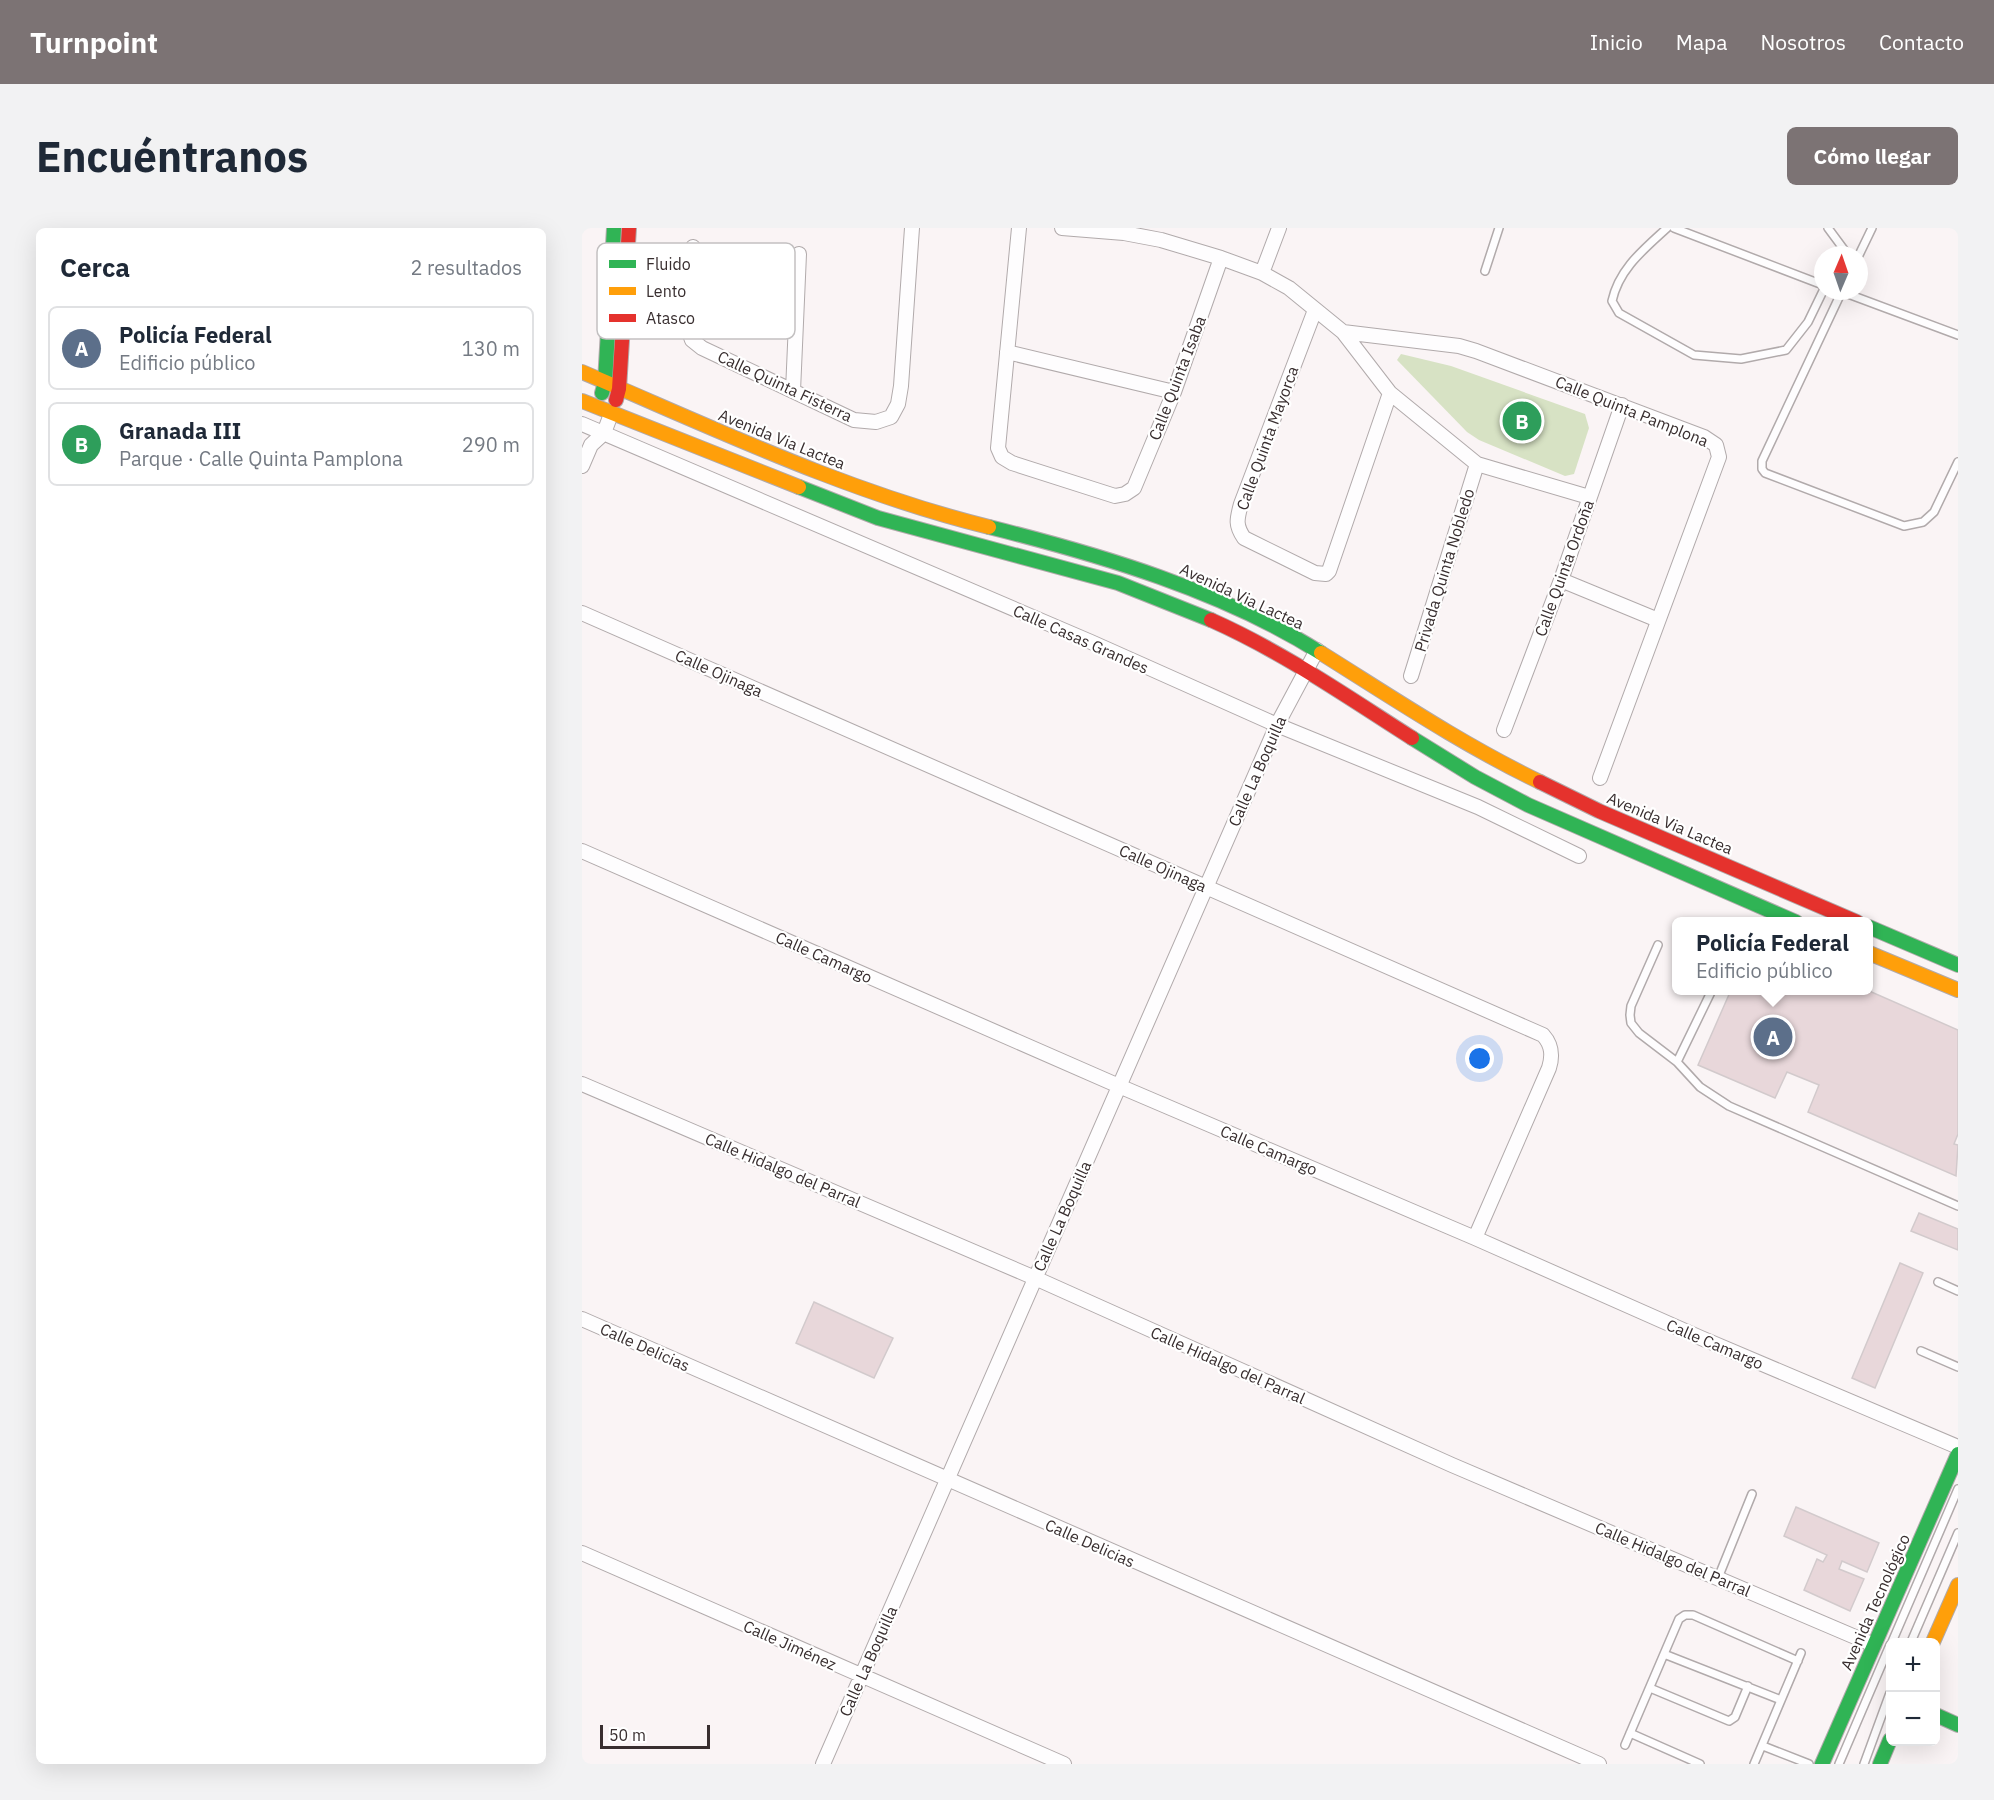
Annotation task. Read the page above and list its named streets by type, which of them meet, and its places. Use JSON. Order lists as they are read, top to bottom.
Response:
{
  "streets": {
    "main road": ["Avenida Via Lactea", "Avenida Tecnológico"],
    "street": [
      "Calle Quinta Isaba",
      "Calle Quinta Fisterra",
      "Calle Quinta Pamplona",
      "Calle Quinta Mayorca",
      "Calle Quinta Ordoña",
      "Privada Quinta Nobledo",
      "Calle Casas Grandes",
      "Calle Ojinaga",
      "Calle La Boquilla",
      "Calle Camargo",
      "Calle Hidalgo del Parral",
      "Calle Delicias",
      "Calle Jiménez"
    ]
  },
  "crossings": [
    ["Calle Quinta Pamplona", "Calle Quinta Ordoña"],
    ["Avenida Via Lactea", "Calle La Boquilla"],
    ["Calle Casas Grandes", "Calle La Boquilla"],
    ["Calle Ojinaga", "Calle La Boquilla"],
    ["Calle Ojinaga", "Calle Camargo"],
    ["Calle La Boquilla", "Calle Camargo"],
    ["Calle La Boquilla", "Calle Hidalgo del Parral"],
    ["Calle La Boquilla", "Calle Delicias"],
    ["Calle La Boquilla", "Calle Jiménez"],
    ["Calle Hidalgo del Parral", "Avenida Tecnológico"]
  ],
  "legend": ["Fluido", "Lento", "Atasco"],
  "scale_bar": "50 m",
  "north": "top",
  "page": {
    "header": "Turnpoint",
    "nav": [
      "Inicio",
      "Mapa",
      "Nosotros",
      "Contacto"
    ],
    "buttons": "Cómo llegar",
    "title": "Encuéntranos",
    "heading": ["Cerca", "2 resultados"],
    "list": [
      {
        "mark": "A",
        "name": "Policía Federal",
        "note": "Edificio público",
        "value": "130 m"
      },
      {
        "mark": "B",
        "name": "Granada III",
        "note": "Parque · Calle Quinta Pamplona",
        "value": "290 m"
      }
    ],
    "pins": ["B", "A"],
    "popup": ["Policía Federal", "Edificio público"],
    "map_buttons": ["+", "−"],
    "scale": "50 m"
  }
}
